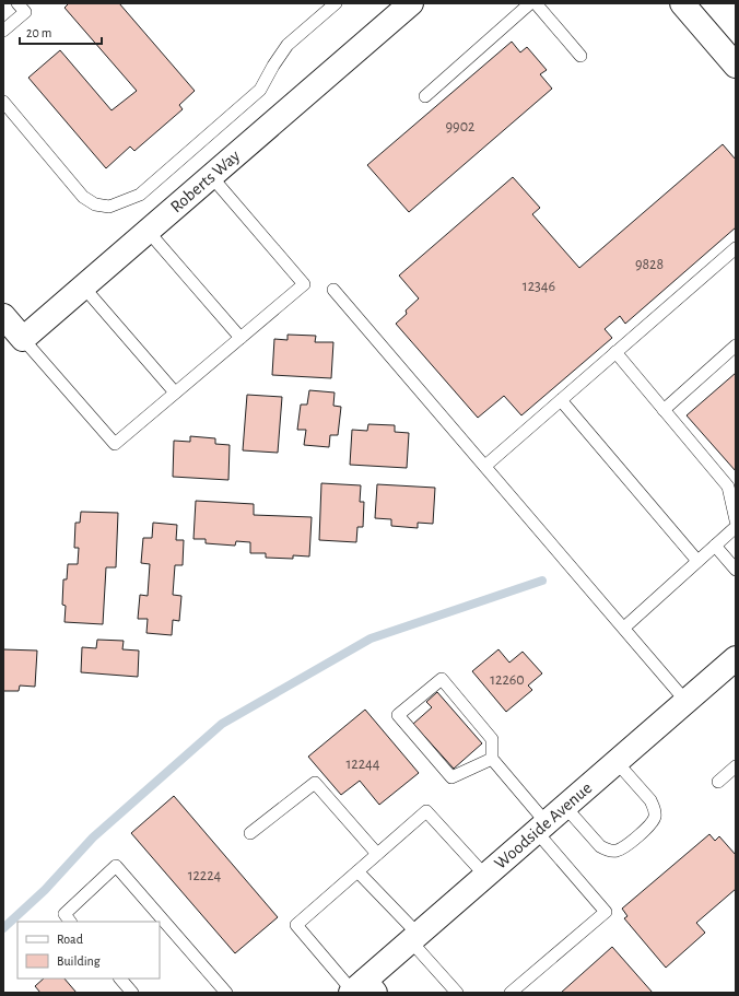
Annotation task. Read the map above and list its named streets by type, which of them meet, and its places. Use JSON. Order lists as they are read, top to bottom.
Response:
{
  "streets": {
    "main road": ["Roberts Way", "Woodside Avenue"]
  },
  "house_numbers": [
    "9902",
    "9828",
    "12346",
    "12260",
    "12244",
    "12224"
  ],
  "legend": ["Road", "Building"],
  "scale_bar": "20 m"
}
